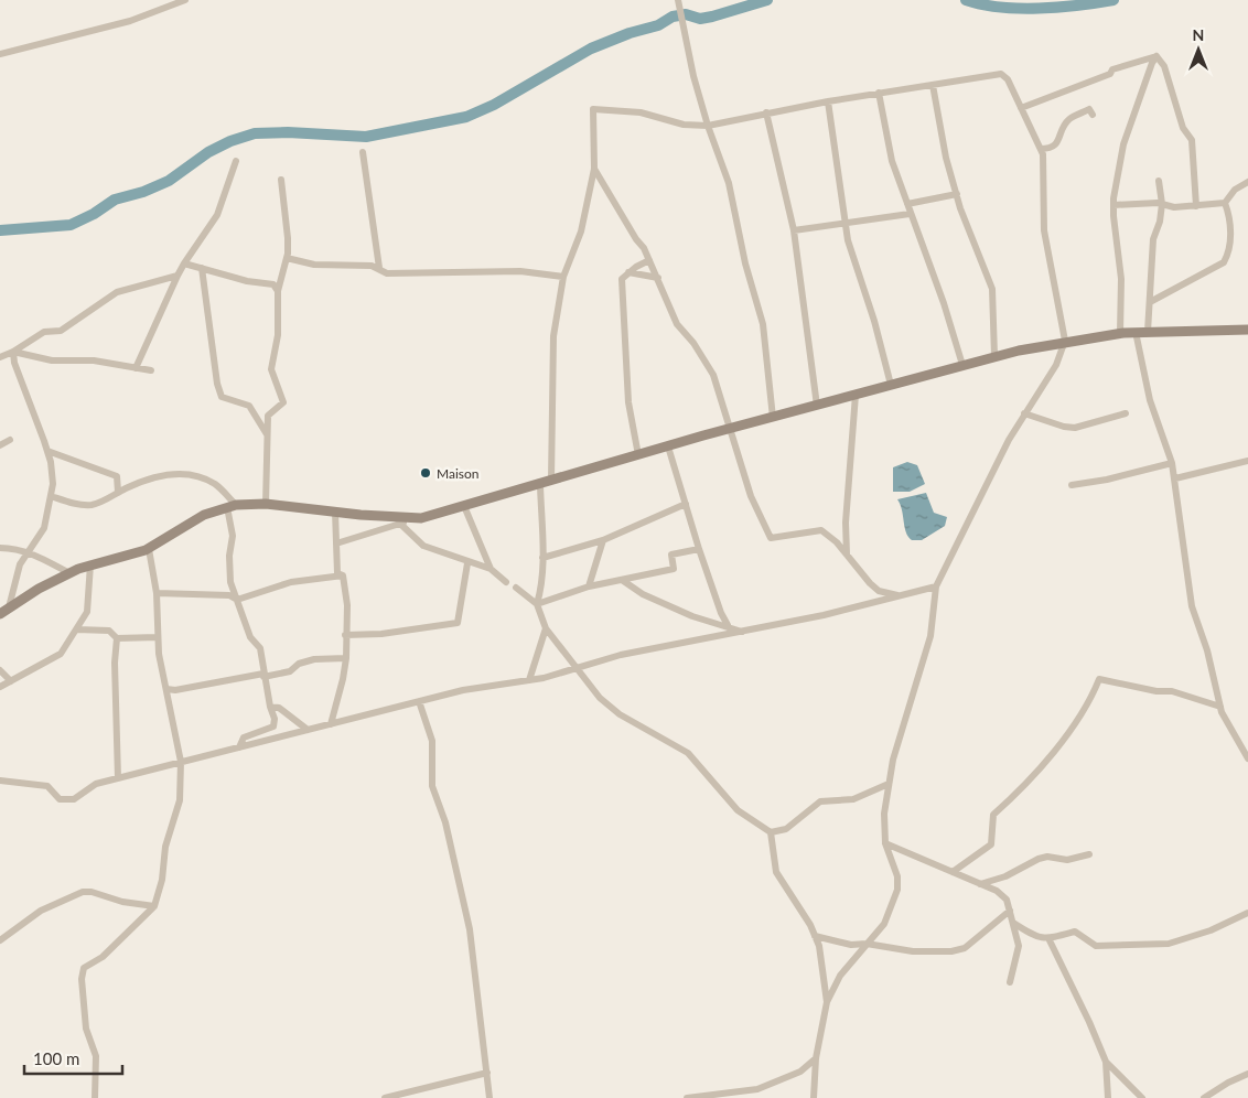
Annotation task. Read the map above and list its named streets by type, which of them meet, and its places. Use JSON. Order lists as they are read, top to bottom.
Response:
{
  "places": ["Maison"],
  "scale_bar": "100 m",
  "north": "top"
}
